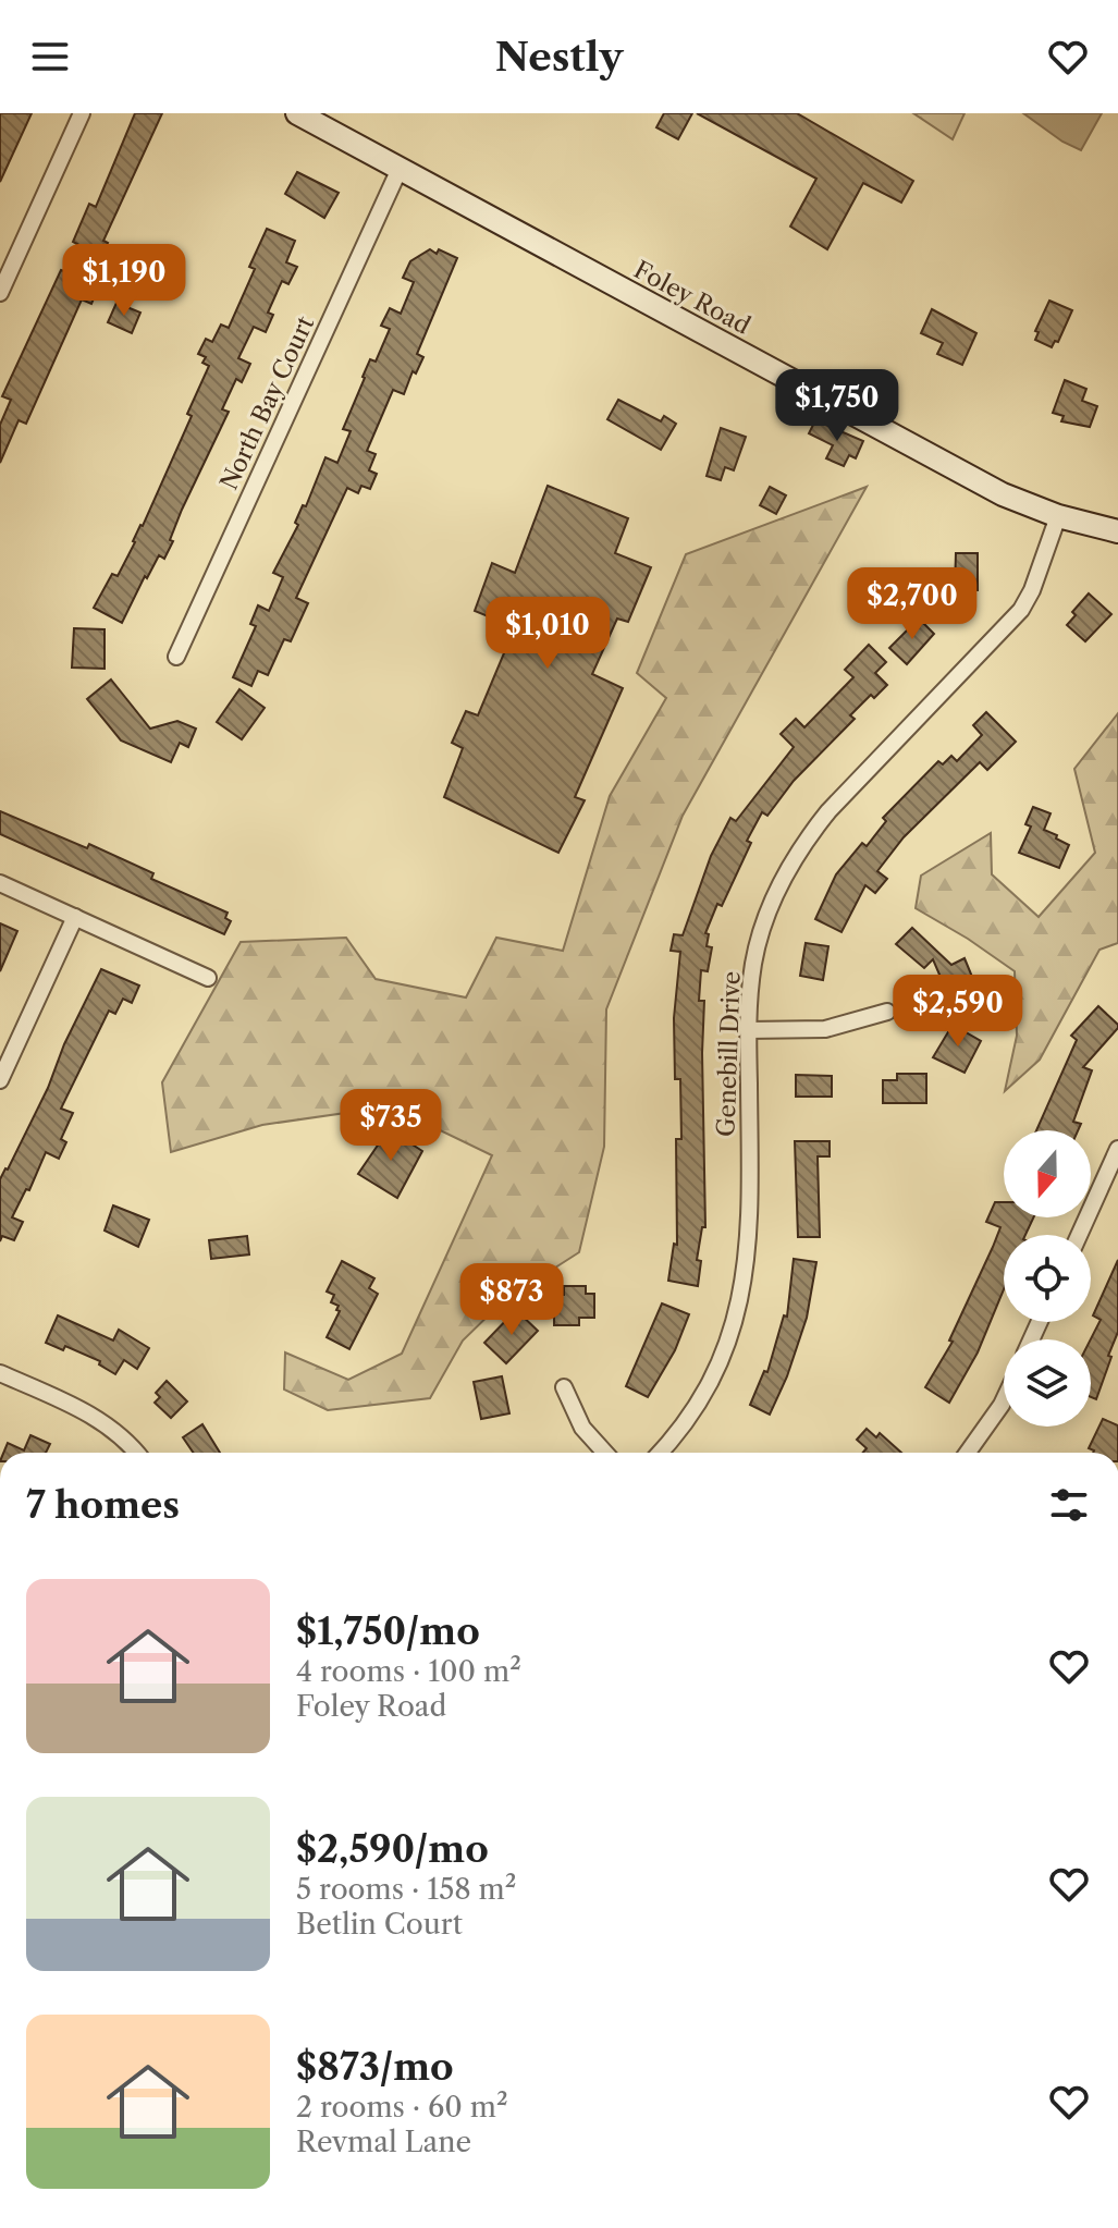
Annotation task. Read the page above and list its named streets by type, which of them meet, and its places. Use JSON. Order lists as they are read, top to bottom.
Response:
{
  "streets": {
    "street": ["Foley Road", "North Bay Court", "Genebill Drive"]
  },
  "crossings": [
    ["Foley Road", "North Bay Court"],
    ["Foley Road", "Genebill Drive"]
  ],
  "north": "bottom",
  "page": {
    "header": "Nestly",
    "price": [
      "$1,190",
      "$1,750",
      "$2,700",
      "$1,010",
      "$2,590",
      "$735",
      "$873"
    ],
    "heading": "7 homes",
    "list": [
      {
        "name": "$1,750/mo",
        "note": "4 rooms · 100 m² · Foley Road"
      },
      {
        "name": "$2,590/mo",
        "note": "5 rooms · 158 m² · Betlin Court"
      },
      {
        "name": "$873/mo",
        "note": "2 rooms · 60 m² · Revmal Lane"
      }
    ]
  }
}
